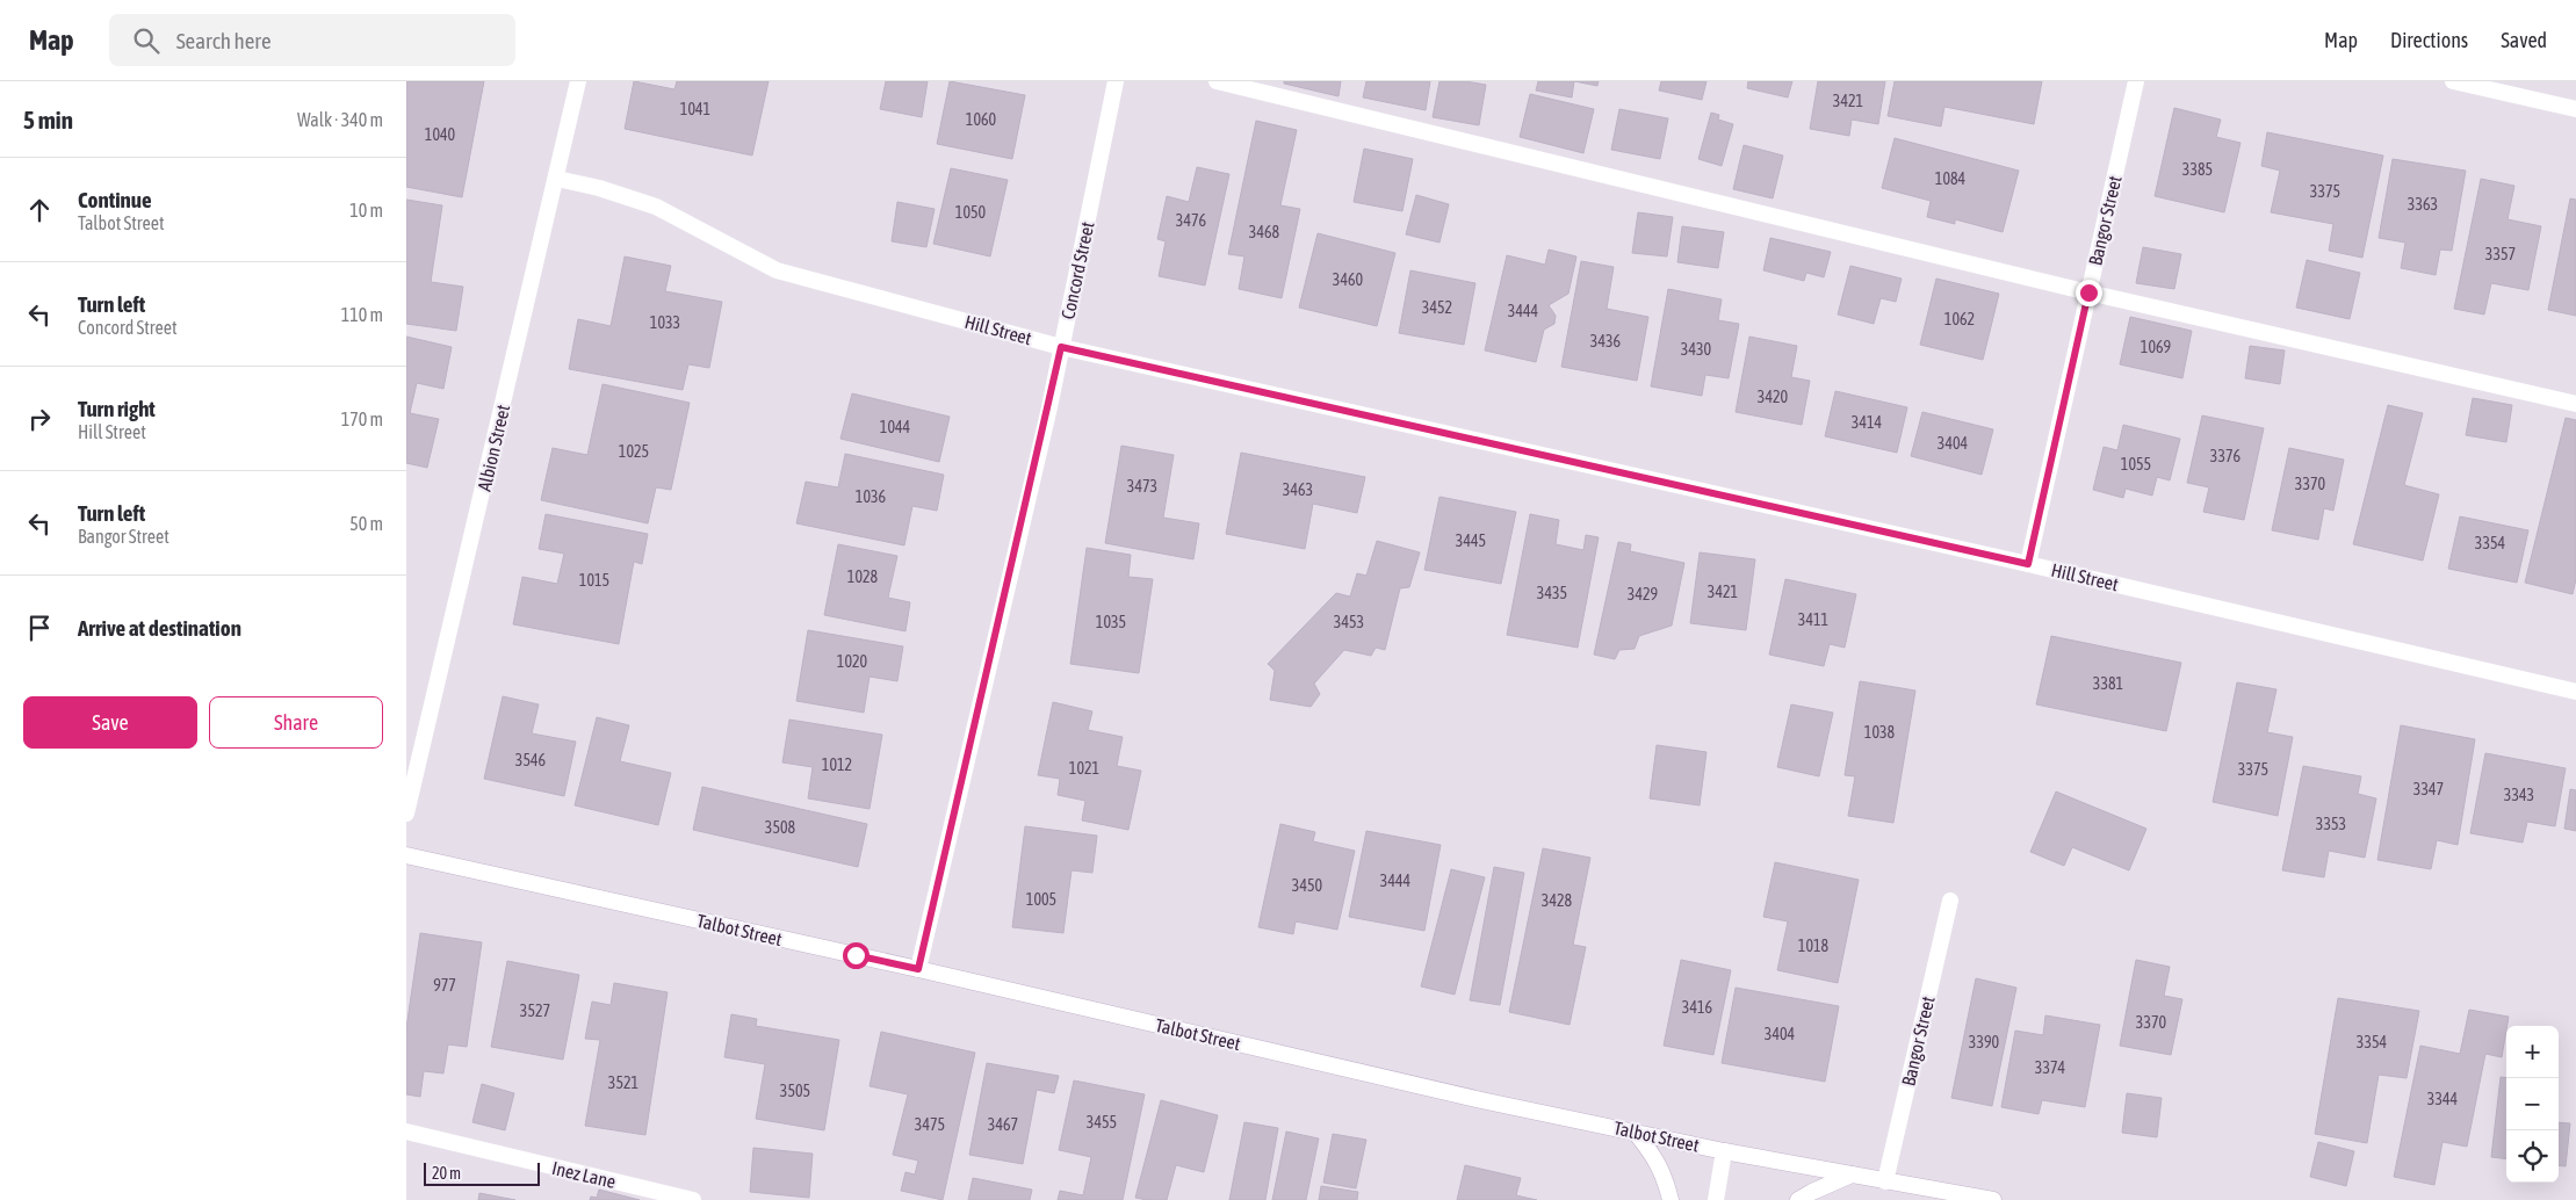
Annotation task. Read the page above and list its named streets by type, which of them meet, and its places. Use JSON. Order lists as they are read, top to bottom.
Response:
{
  "streets": {
    "street": [
      "Bangor Street",
      "Concord Street",
      "Hill Street",
      "Albion Street",
      "Talbot Street",
      "Inez Lane"
    ]
  },
  "crossings": [
    ["Bangor Street", "Hill Street"],
    ["Bangor Street", "Talbot Street"],
    ["Concord Street", "Hill Street"],
    ["Concord Street", "Talbot Street"],
    ["Hill Street", "Albion Street"]
  ],
  "house_numbers": [
    "3421",
    "1041",
    "1060",
    "1040",
    "3385",
    "1084",
    "3375",
    "3363",
    "1050",
    "3476",
    "3468",
    "3357",
    "3460",
    "3452",
    "3444",
    "1062",
    "1033",
    "3436",
    "1069",
    "3430",
    "3420",
    "3414",
    "1044",
    "3404",
    "1025",
    "3376",
    "1055",
    "3370",
    "3473",
    "3463",
    "1036",
    "3445",
    "3354",
    "1028",
    "1015",
    "3421",
    "3435",
    "3429",
    "3411",
    "1035",
    "3453",
    "1020",
    "3381",
    "1038",
    "3546",
    "1012",
    "1021",
    "3375",
    "3347",
    "3343",
    "3353",
    "3508",
    "3444",
    "3450",
    "1005",
    "3428",
    "1018",
    "977",
    "3416",
    "3527",
    "3370",
    "3404",
    "3390",
    "3354",
    "3374",
    "3521",
    "3505",
    "3344",
    "3455",
    "3475",
    "3467"
  ],
  "scale_bar": "20 m",
  "page": {
    "header": "Map",
    "search": "Search here",
    "nav": ["Map", "Directions", "Saved"],
    "heading": ["5 min", "Walk · 340 m"],
    "list": [
      ["Continue", "Talbot Street", "10 m"],
      ["Turn left", "Concord Street", "110 m"],
      ["Turn right", "Hill Street", "170 m"],
      ["Turn left", "Bangor Street", "50 m"],
      "Arrive at destination"
    ],
    "buttons": ["Save", "Share"],
    "map_buttons": ["+", "−"],
    "scale": "20 m"
  }
}
